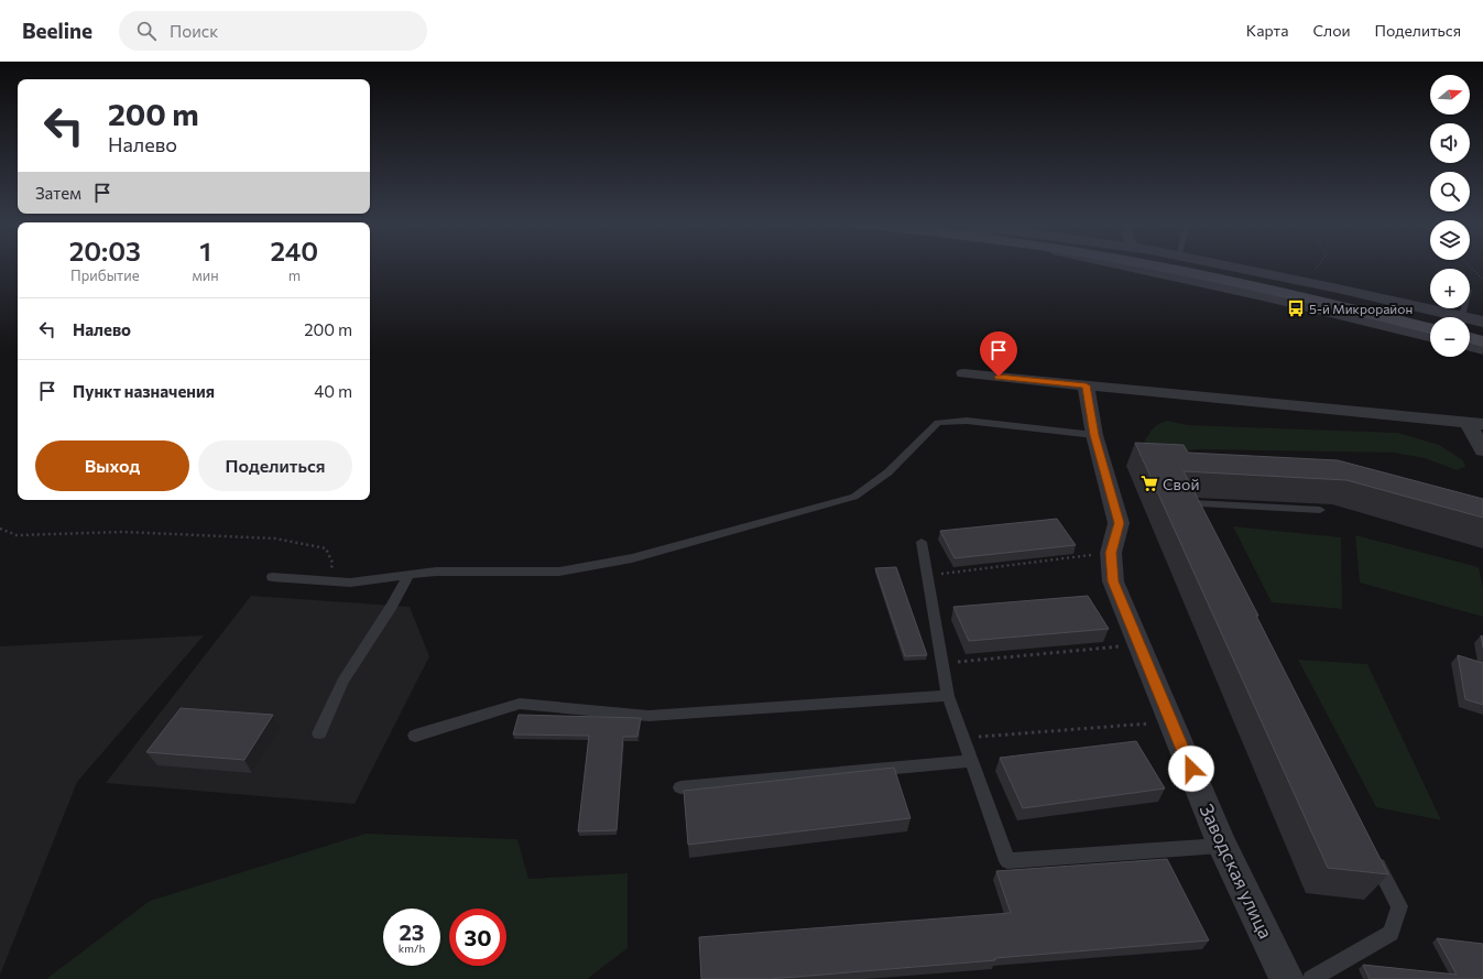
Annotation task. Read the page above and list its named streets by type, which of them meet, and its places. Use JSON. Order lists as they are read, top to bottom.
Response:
{
  "streets": {
    "street": ["Заводская улица"]
  },
  "places": {
    "bus stop": ["5-й Микрорайон"],
    "supermarket": ["Свой"]
  },
  "north": "right",
  "page": {
    "header": "Beeline",
    "search": "Поиск",
    "nav": ["Карта", "Слои", "Поделиться"],
    "map_buttons": ["+", "−"],
    "turn": ["200 m", "Налево"],
    "then": "Затем",
    "eta": [
      "20:03",
      "Прибытие",
      "1",
      "мин",
      "240",
      "m"
    ],
    "list": [
      {
        "name": "Налево",
        "value": "200 m"
      },
      {
        "name": "Пункт назначения",
        "value": "40 m"
      }
    ],
    "buttons": ["Выход", "Поделиться"],
    "speed": "23 km/h",
    "limit": "30"
  }
}
